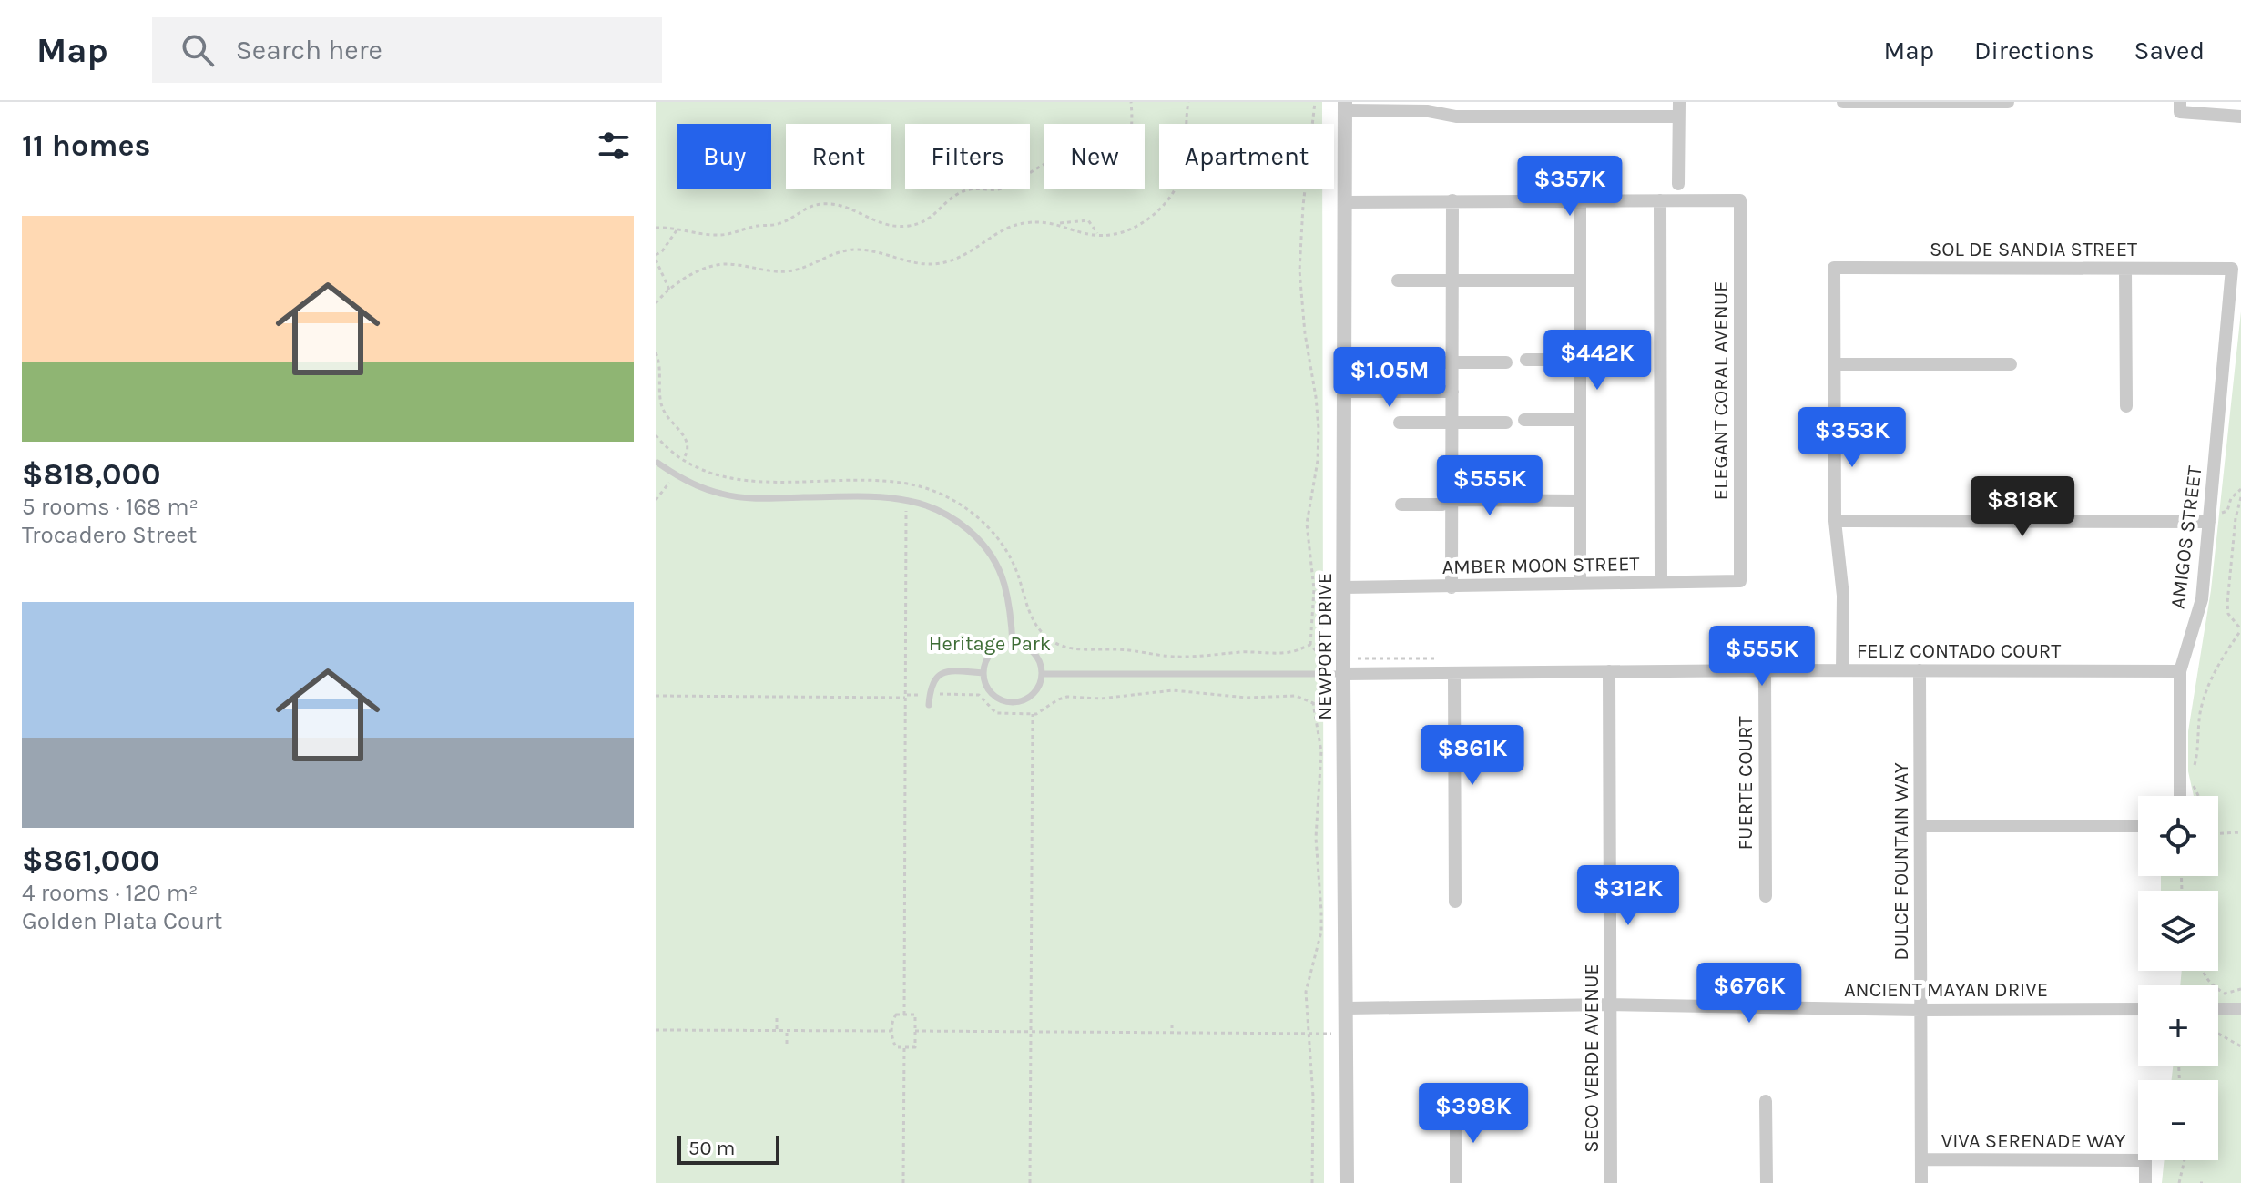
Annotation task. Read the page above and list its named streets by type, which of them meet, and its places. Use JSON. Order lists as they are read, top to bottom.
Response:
{
  "streets": {
    "street": [
      "SOL DE SANDIA STREET",
      "ELEGANT CORAL AVENUE",
      "AMIGOS STREET",
      "AMBER MOON STREET",
      "NEWPORT DRIVE",
      "FELIZ CONTADO COURT",
      "FUERTE COURT",
      "DULCE FOUNTAIN WAY",
      "ANCIENT MAYAN DRIVE",
      "SECO VERDE AVENUE",
      "VIVA SERENADE WAY"
    ]
  },
  "crossings": [
    ["SOL DE SANDIA STREET", "AMIGOS STREET"],
    ["ELEGANT CORAL AVENUE", "AMBER MOON STREET"],
    ["AMIGOS STREET", "FELIZ CONTADO COURT"],
    ["AMBER MOON STREET", "NEWPORT DRIVE"],
    ["NEWPORT DRIVE", "FELIZ CONTADO COURT"],
    ["NEWPORT DRIVE", "ANCIENT MAYAN DRIVE"],
    ["FELIZ CONTADO COURT", "FUERTE COURT"],
    ["FELIZ CONTADO COURT", "DULCE FOUNTAIN WAY"],
    ["FELIZ CONTADO COURT", "SECO VERDE AVENUE"],
    ["DULCE FOUNTAIN WAY", "ANCIENT MAYAN DRIVE"],
    ["DULCE FOUNTAIN WAY", "VIVA SERENADE WAY"],
    ["ANCIENT MAYAN DRIVE", "SECO VERDE AVENUE"]
  ],
  "parks": ["Heritage Park"],
  "scale_bar": "50 m",
  "page": {
    "header": "Map",
    "search": "Search here",
    "nav": ["Map", "Directions", "Saved"],
    "heading": "11 homes",
    "chip": [
      "Buy",
      "Rent",
      "Filters",
      "New",
      "Apartment"
    ],
    "price": [
      "$357K",
      "$442K",
      "$1.05M",
      "$353K",
      "$555K",
      "$818K",
      "$555K",
      "$861K",
      "$312K",
      "$676K",
      "$398K"
    ],
    "list": [
      {
        "name": "$818,000",
        "note": "5 rooms · 168 m² · Trocadero Street"
      },
      {
        "name": "$861,000",
        "note": "4 rooms · 120 m² · Golden Plata Court"
      }
    ],
    "map_buttons": ["+", "−"],
    "scale": "50 m"
  }
}
